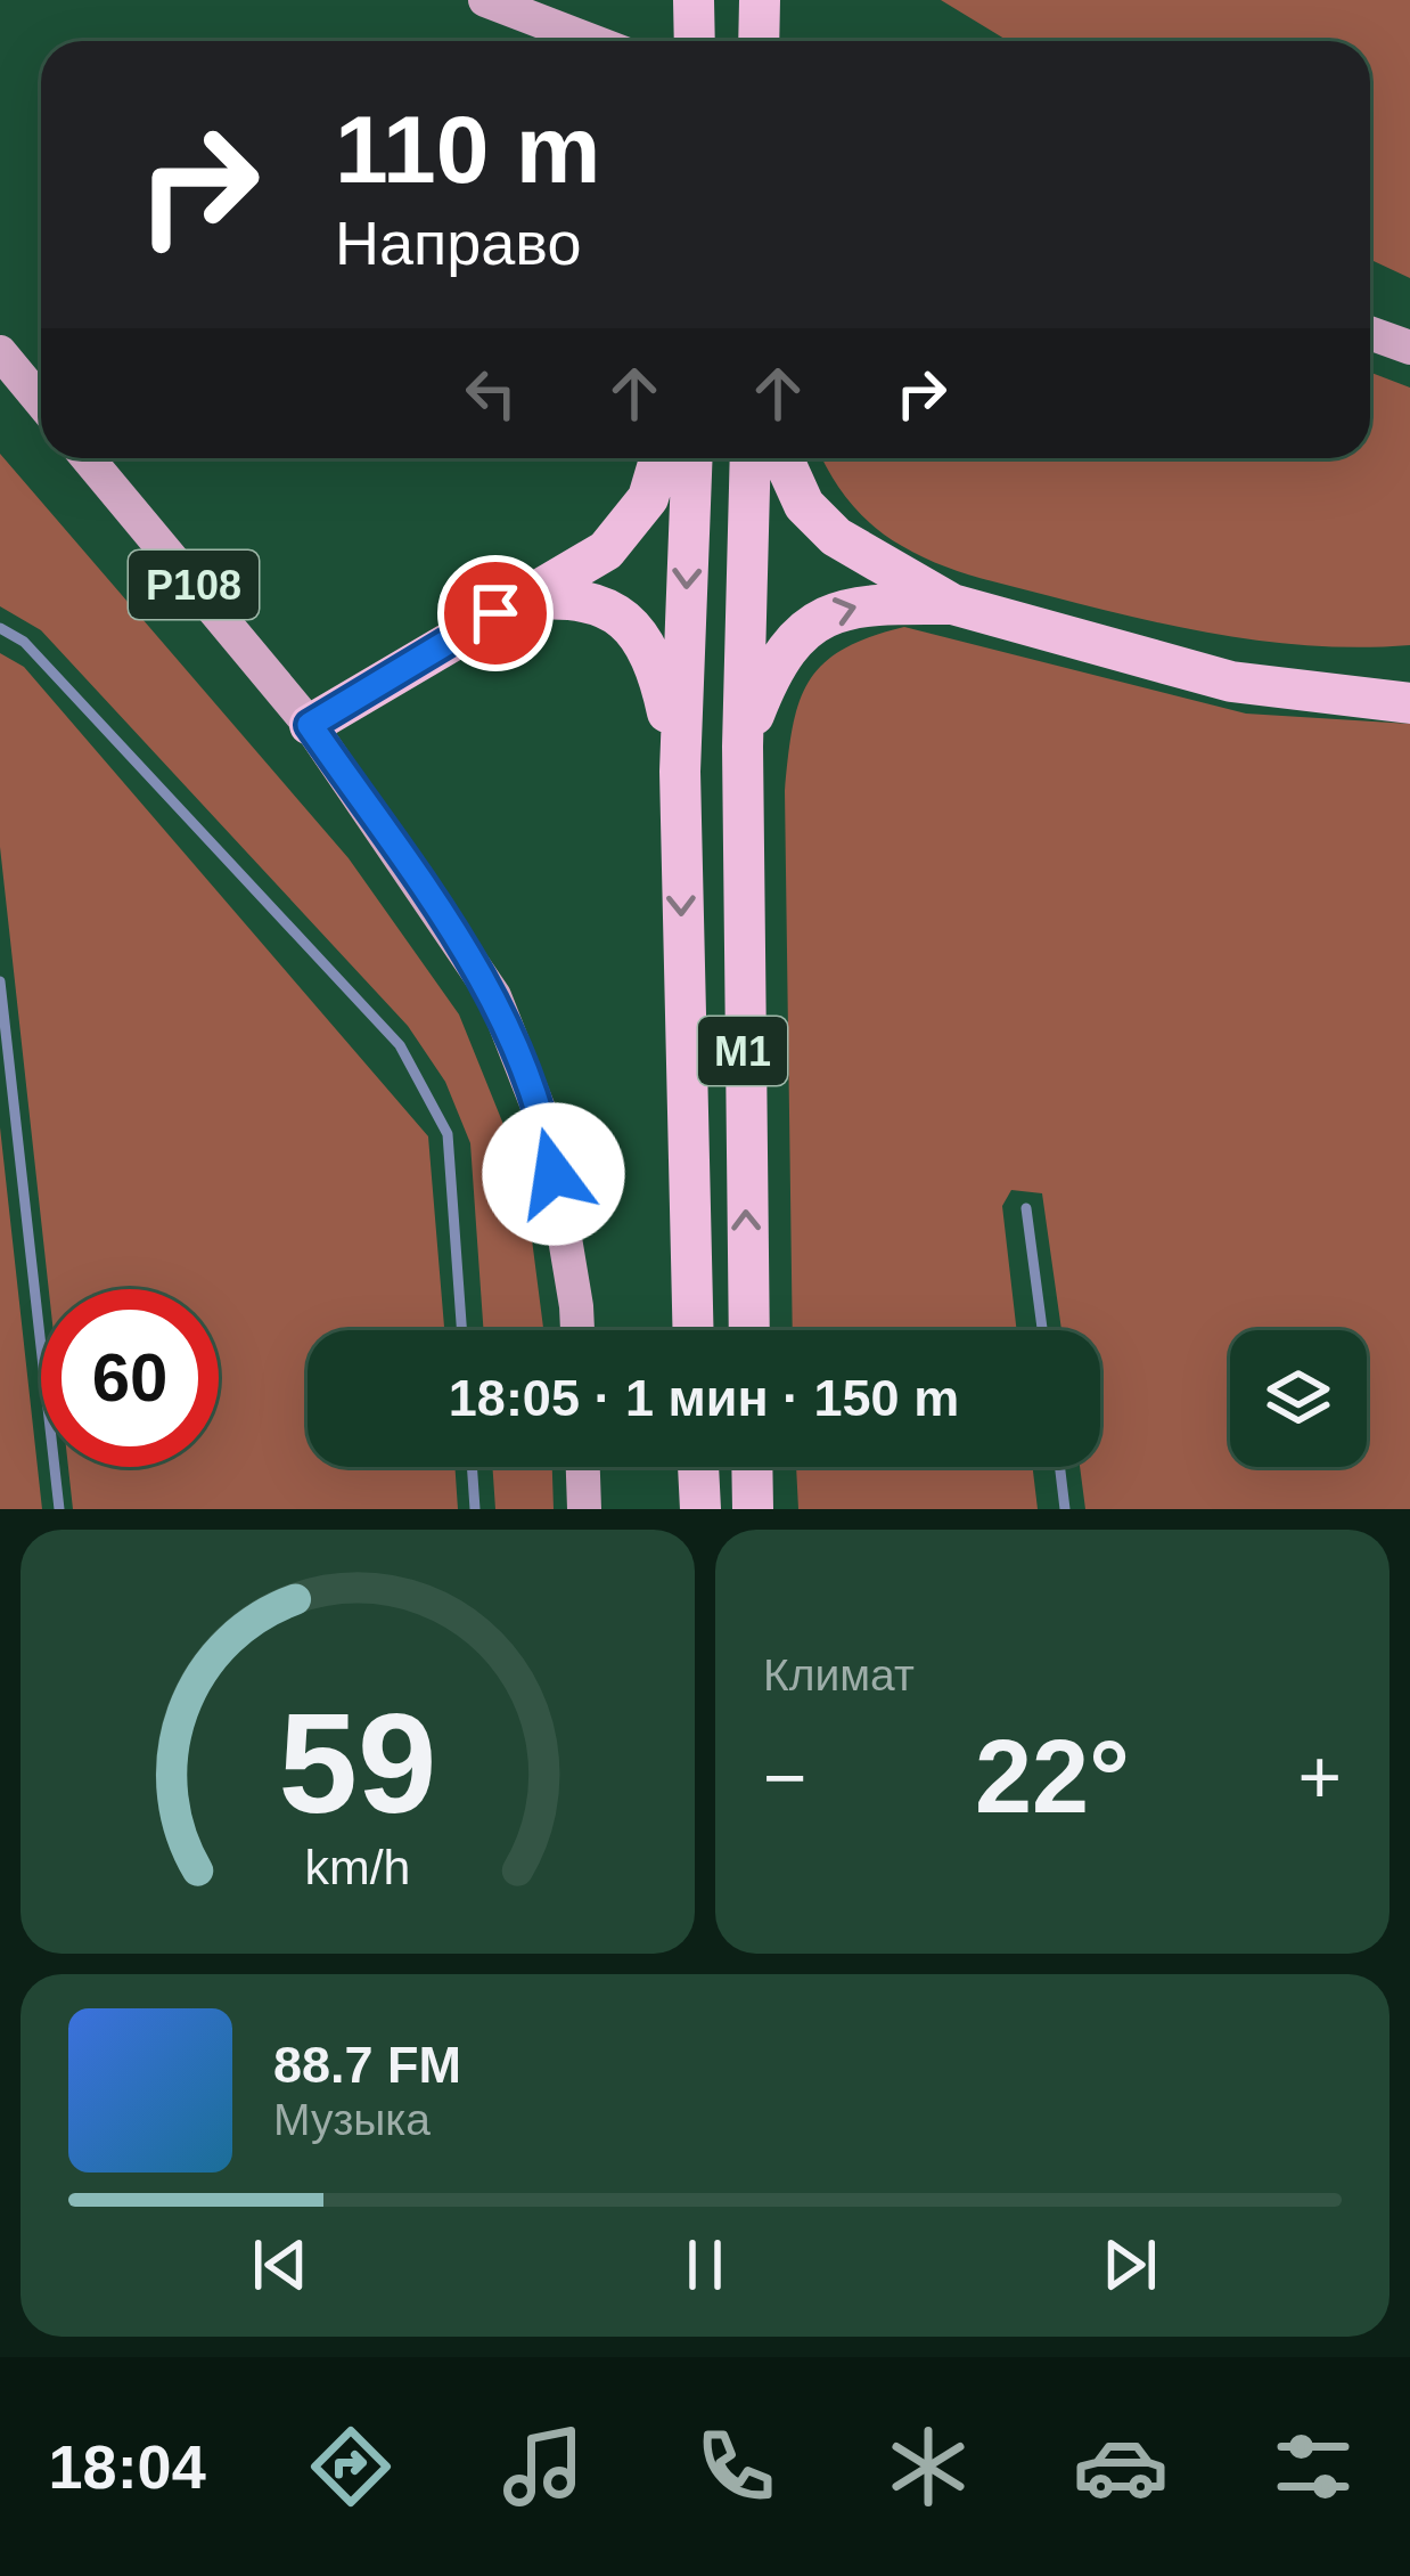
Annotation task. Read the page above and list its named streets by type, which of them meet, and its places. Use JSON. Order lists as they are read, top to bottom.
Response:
{
  "streets": {
    "highway": ["М1"],
    "main road": ["Р108"]
  },
  "page": {
    "turn": ["110 m", "Направо"],
    "limit": "60",
    "trip": "18:05 · 1 мин · 150 m",
    "tile": "Климат",
    "heat": ["−", "22°", "+"],
    "song": ["88.7 FM", "Музыка"],
    "tabs": "18:04",
    "gauge": ["59", "km/h"]
  }
}
